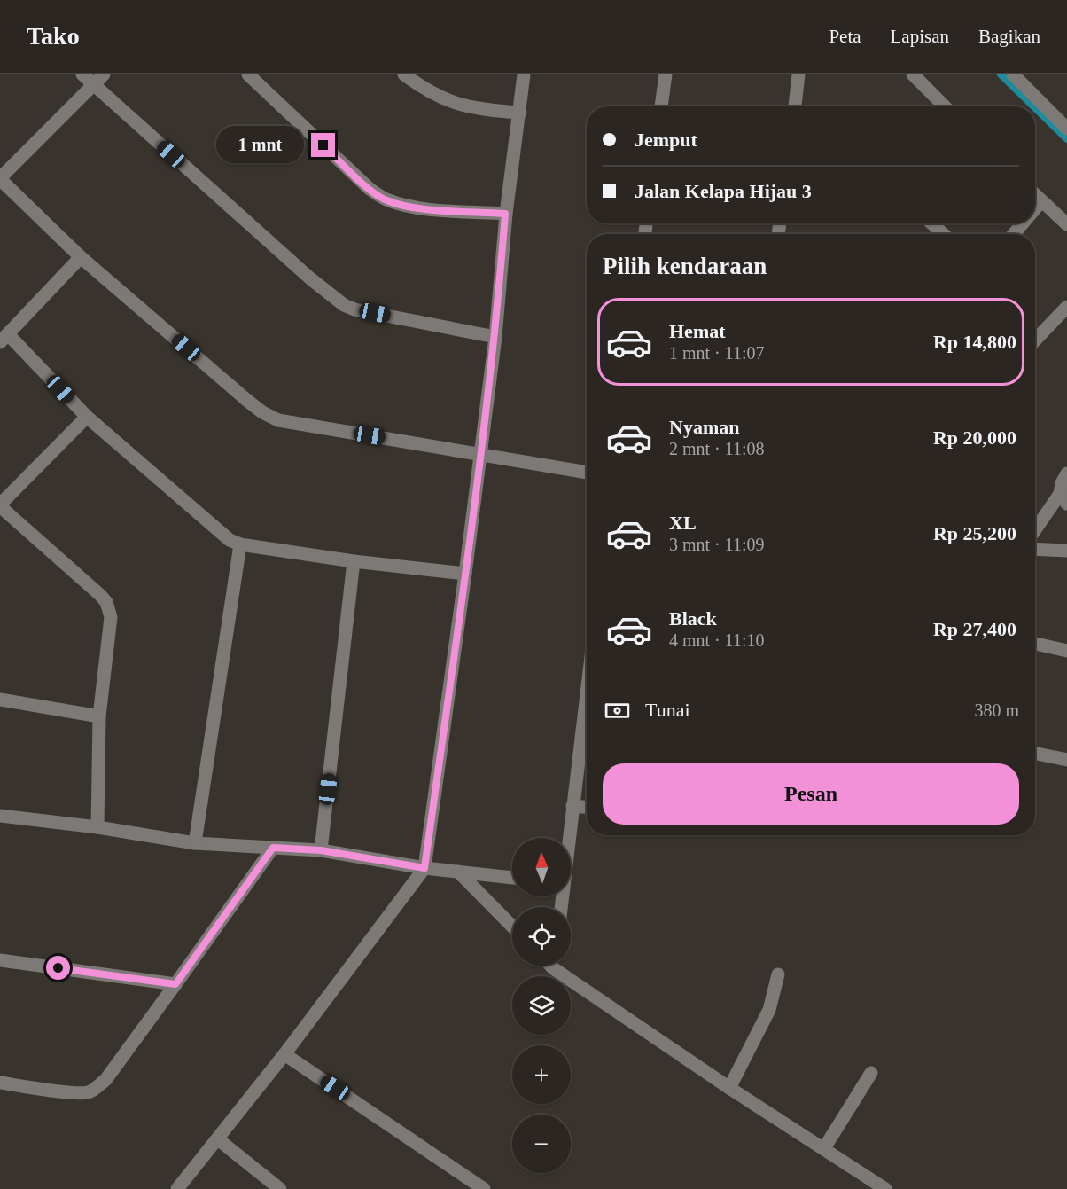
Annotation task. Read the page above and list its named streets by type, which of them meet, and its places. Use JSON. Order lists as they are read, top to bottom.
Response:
{
  "north": "top",
  "page": {
    "header": "Tako",
    "nav": ["Peta", "Lapisan", "Bagikan"],
    "banner": ["Jemput", "Jalan Kelapa Hijau 3"],
    "bubble": "1 mnt",
    "heading": "Pilih kendaraan",
    "list": [
      {
        "name": "Hemat",
        "note": "1 mnt · 11:07",
        "value": "Rp 14,800"
      },
      {
        "name": "Nyaman",
        "note": "2 mnt · 11:08",
        "value": "Rp 20,000"
      },
      {
        "name": "XL",
        "note": "3 mnt · 11:09",
        "value": "Rp 25,200"
      },
      {
        "name": "Black",
        "note": "4 mnt · 11:10",
        "value": "Rp 27,400"
      }
    ],
    "pay": ["Tunai", "380 m"],
    "buttons": "Pesan",
    "map_buttons": ["+", "−"]
  }
}
